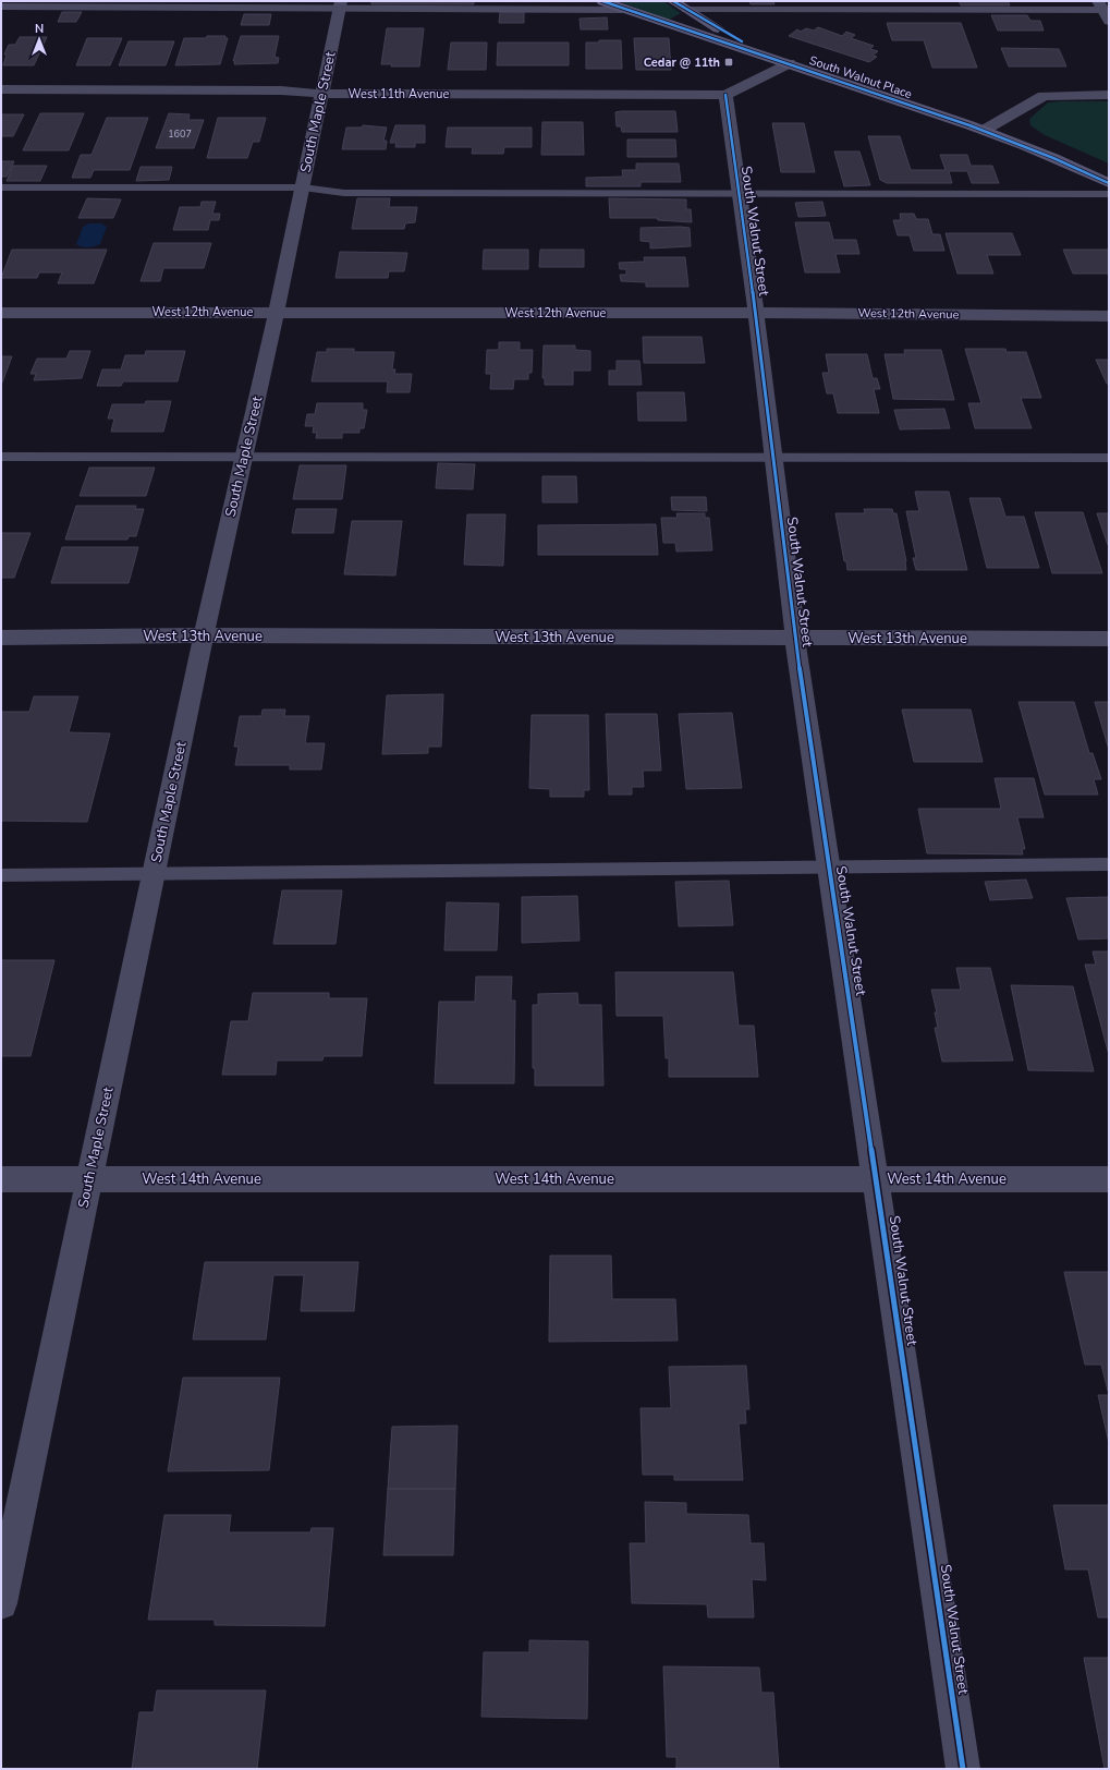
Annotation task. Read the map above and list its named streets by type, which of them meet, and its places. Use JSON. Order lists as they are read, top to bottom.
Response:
{
  "streets": {
    "main road": ["South Walnut Place"],
    "street": [
      "West 11th Avenue",
      "South Maple Street",
      "South Walnut Street",
      "West 12th Avenue",
      "West 13th Avenue",
      "West 14th Avenue"
    ]
  },
  "crossings": [
    ["South Walnut Place", "West 11th Avenue"],
    ["West 11th Avenue", "South Maple Street"],
    ["West 11th Avenue", "South Walnut Street"],
    ["South Maple Street", "West 12th Avenue"],
    ["South Maple Street", "West 13th Avenue"],
    ["South Maple Street", "West 14th Avenue"],
    ["South Walnut Street", "West 12th Avenue"],
    ["South Walnut Street", "West 13th Avenue"],
    ["South Walnut Street", "West 14th Avenue"]
  ],
  "places": {
    "transit": ["Cedar @ 11th"]
  },
  "house_numbers": ["1607"],
  "north": "top"
}
